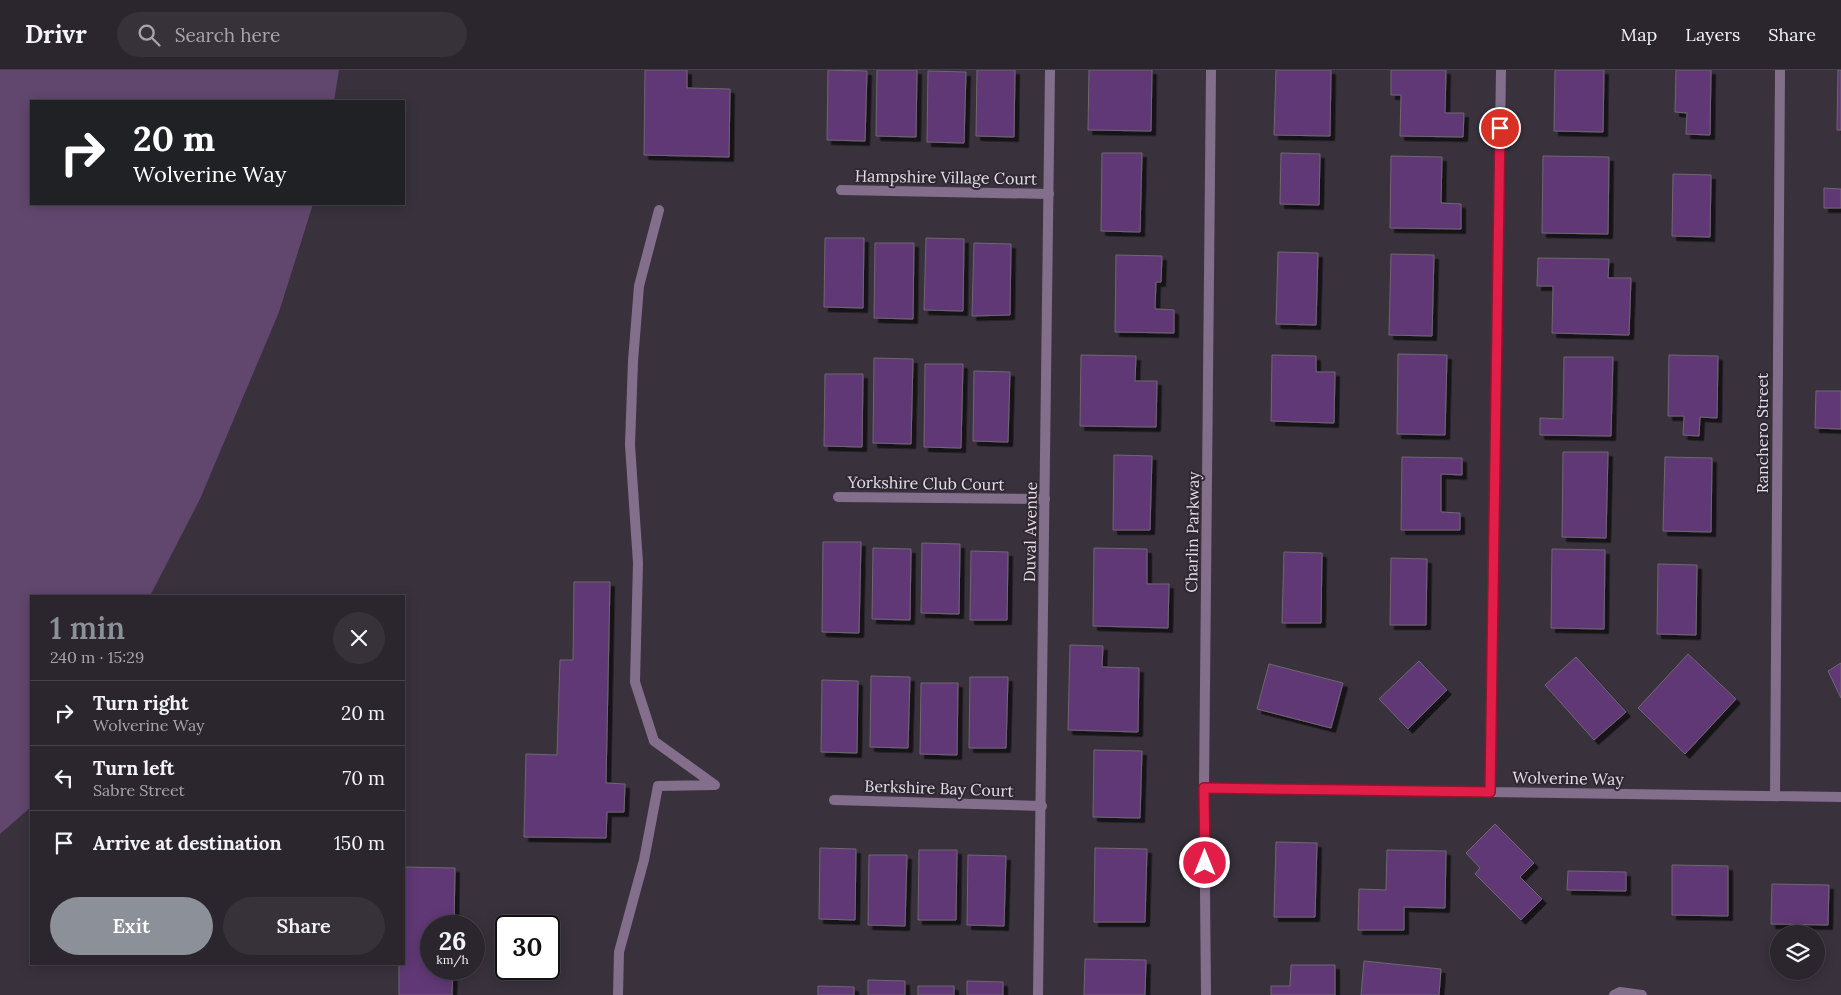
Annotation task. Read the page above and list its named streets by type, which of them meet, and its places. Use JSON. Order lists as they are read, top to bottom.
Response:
{
  "streets": {
    "street": [
      "Hampshire Village Court",
      "Ranchero Street",
      "Yorkshire Club Court",
      "Duval Avenue",
      "Charlin Parkway",
      "Wolverine Way",
      "Berkshire Bay Court"
    ]
  },
  "crossings": [
    ["Hampshire Village Court", "Duval Avenue"],
    ["Ranchero Street", "Wolverine Way"],
    ["Yorkshire Club Court", "Duval Avenue"],
    ["Duval Avenue", "Berkshire Bay Court"],
    ["Charlin Parkway", "Wolverine Way"]
  ],
  "page": {
    "header": "Drivr",
    "search": "Search here",
    "nav": ["Map", "Layers", "Share"],
    "turn": ["20 m", "Wolverine Way"],
    "heading": ["1 min", "240 m · 15:29"],
    "list": [
      {
        "name": "Turn right",
        "note": "Wolverine Way",
        "value": "20 m"
      },
      {
        "name": "Turn left",
        "note": "Sabre Street",
        "value": "70 m"
      },
      {
        "name": "Arrive at destination",
        "value": "150 m"
      }
    ],
    "buttons": ["Exit", "Share"],
    "speed": "26 km/h",
    "limit": "30"
  }
}
